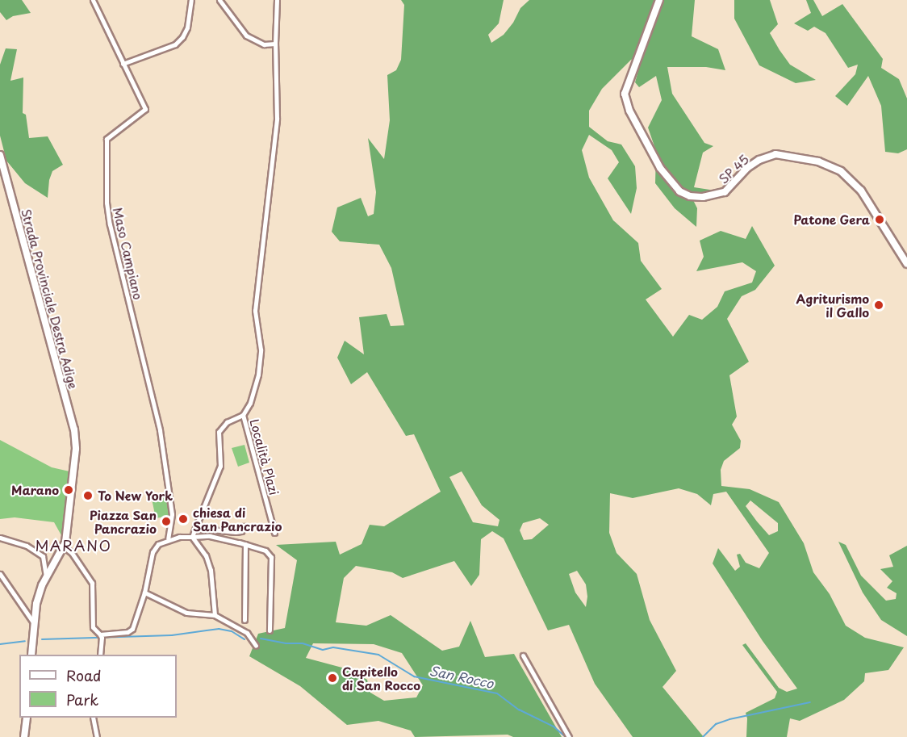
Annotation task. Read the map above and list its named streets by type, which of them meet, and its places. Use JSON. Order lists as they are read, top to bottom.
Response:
{
  "streets": {
    "main road": ["SP 45", "Strada Provinciale Destra Adige"],
    "street": ["Maso Campiano", "Località Plazi"]
  },
  "districts": ["MARANO"],
  "water": ["San Rocco"],
  "places": [
    "Patone Gera",
    "Agriturismo il Gallo",
    "Marano",
    "To New York",
    "chiesa di San Pancrazio",
    "Piazza San Pancrazio",
    "Capitello di San Rocco"
  ],
  "legend": ["Road", "Park"]
}
